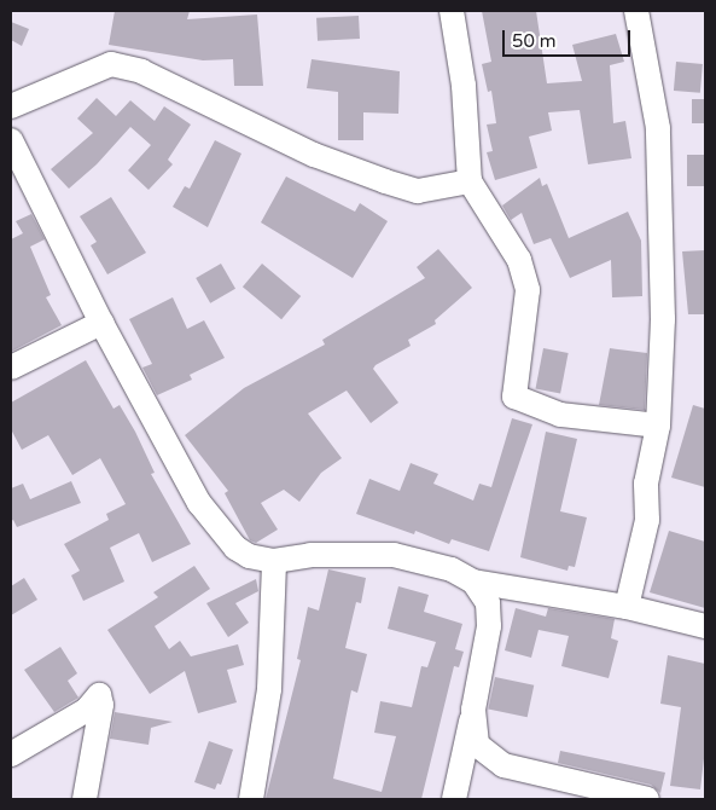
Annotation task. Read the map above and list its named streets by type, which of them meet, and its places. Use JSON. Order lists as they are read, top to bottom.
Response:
{
  "scale_bar": "50 m"
}
